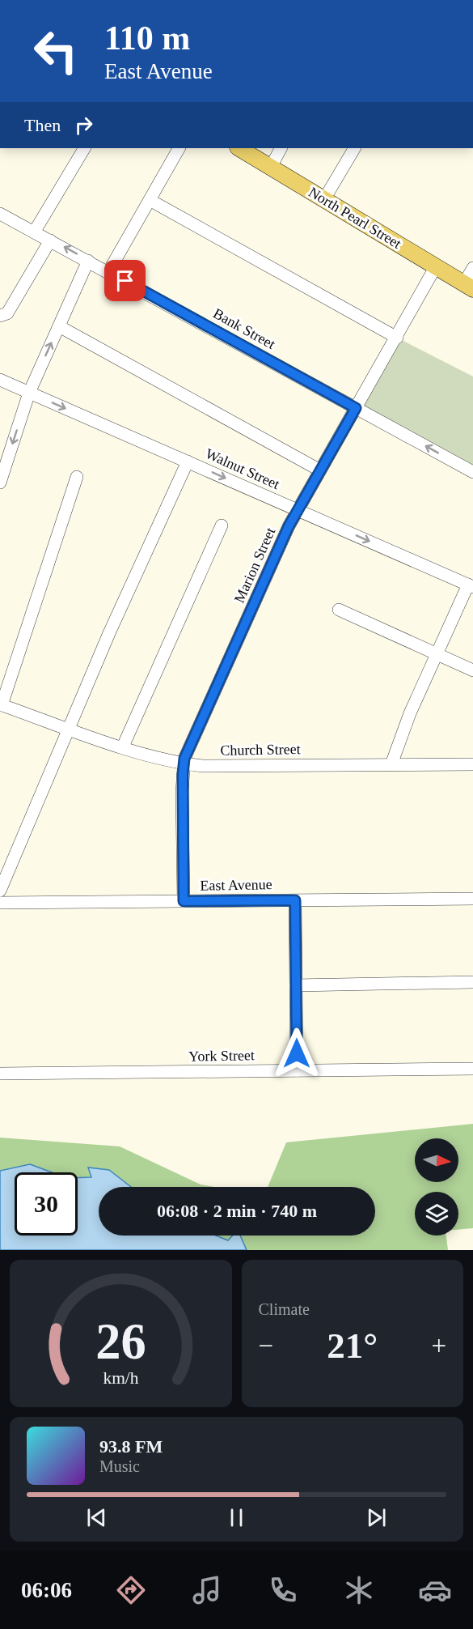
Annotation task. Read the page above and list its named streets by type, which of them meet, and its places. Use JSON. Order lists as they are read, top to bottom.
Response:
{
  "streets": {
    "main road": ["North Pearl Street"],
    "street": [
      "Bank Street",
      "Walnut Street",
      "Marion Street",
      "Church Street",
      "East Avenue",
      "York Street"
    ]
  },
  "crossings": [
    ["North Pearl Street", "Marion Street"],
    ["Bank Street", "Marion Street"],
    ["Walnut Street", "Marion Street"],
    ["Marion Street", "Church Street"],
    ["Marion Street", "East Avenue"]
  ],
  "north": "right",
  "page": {
    "turn": ["110 m", "East Avenue"],
    "then": "Then",
    "limit": "30",
    "trip": "06:08 · 2 min · 740 m",
    "tile": "Climate",
    "heat": ["−", "21°", "+"],
    "song": ["93.8 FM", "Music"],
    "tabs": "06:06",
    "gauge": ["26", "km/h"]
  }
}
